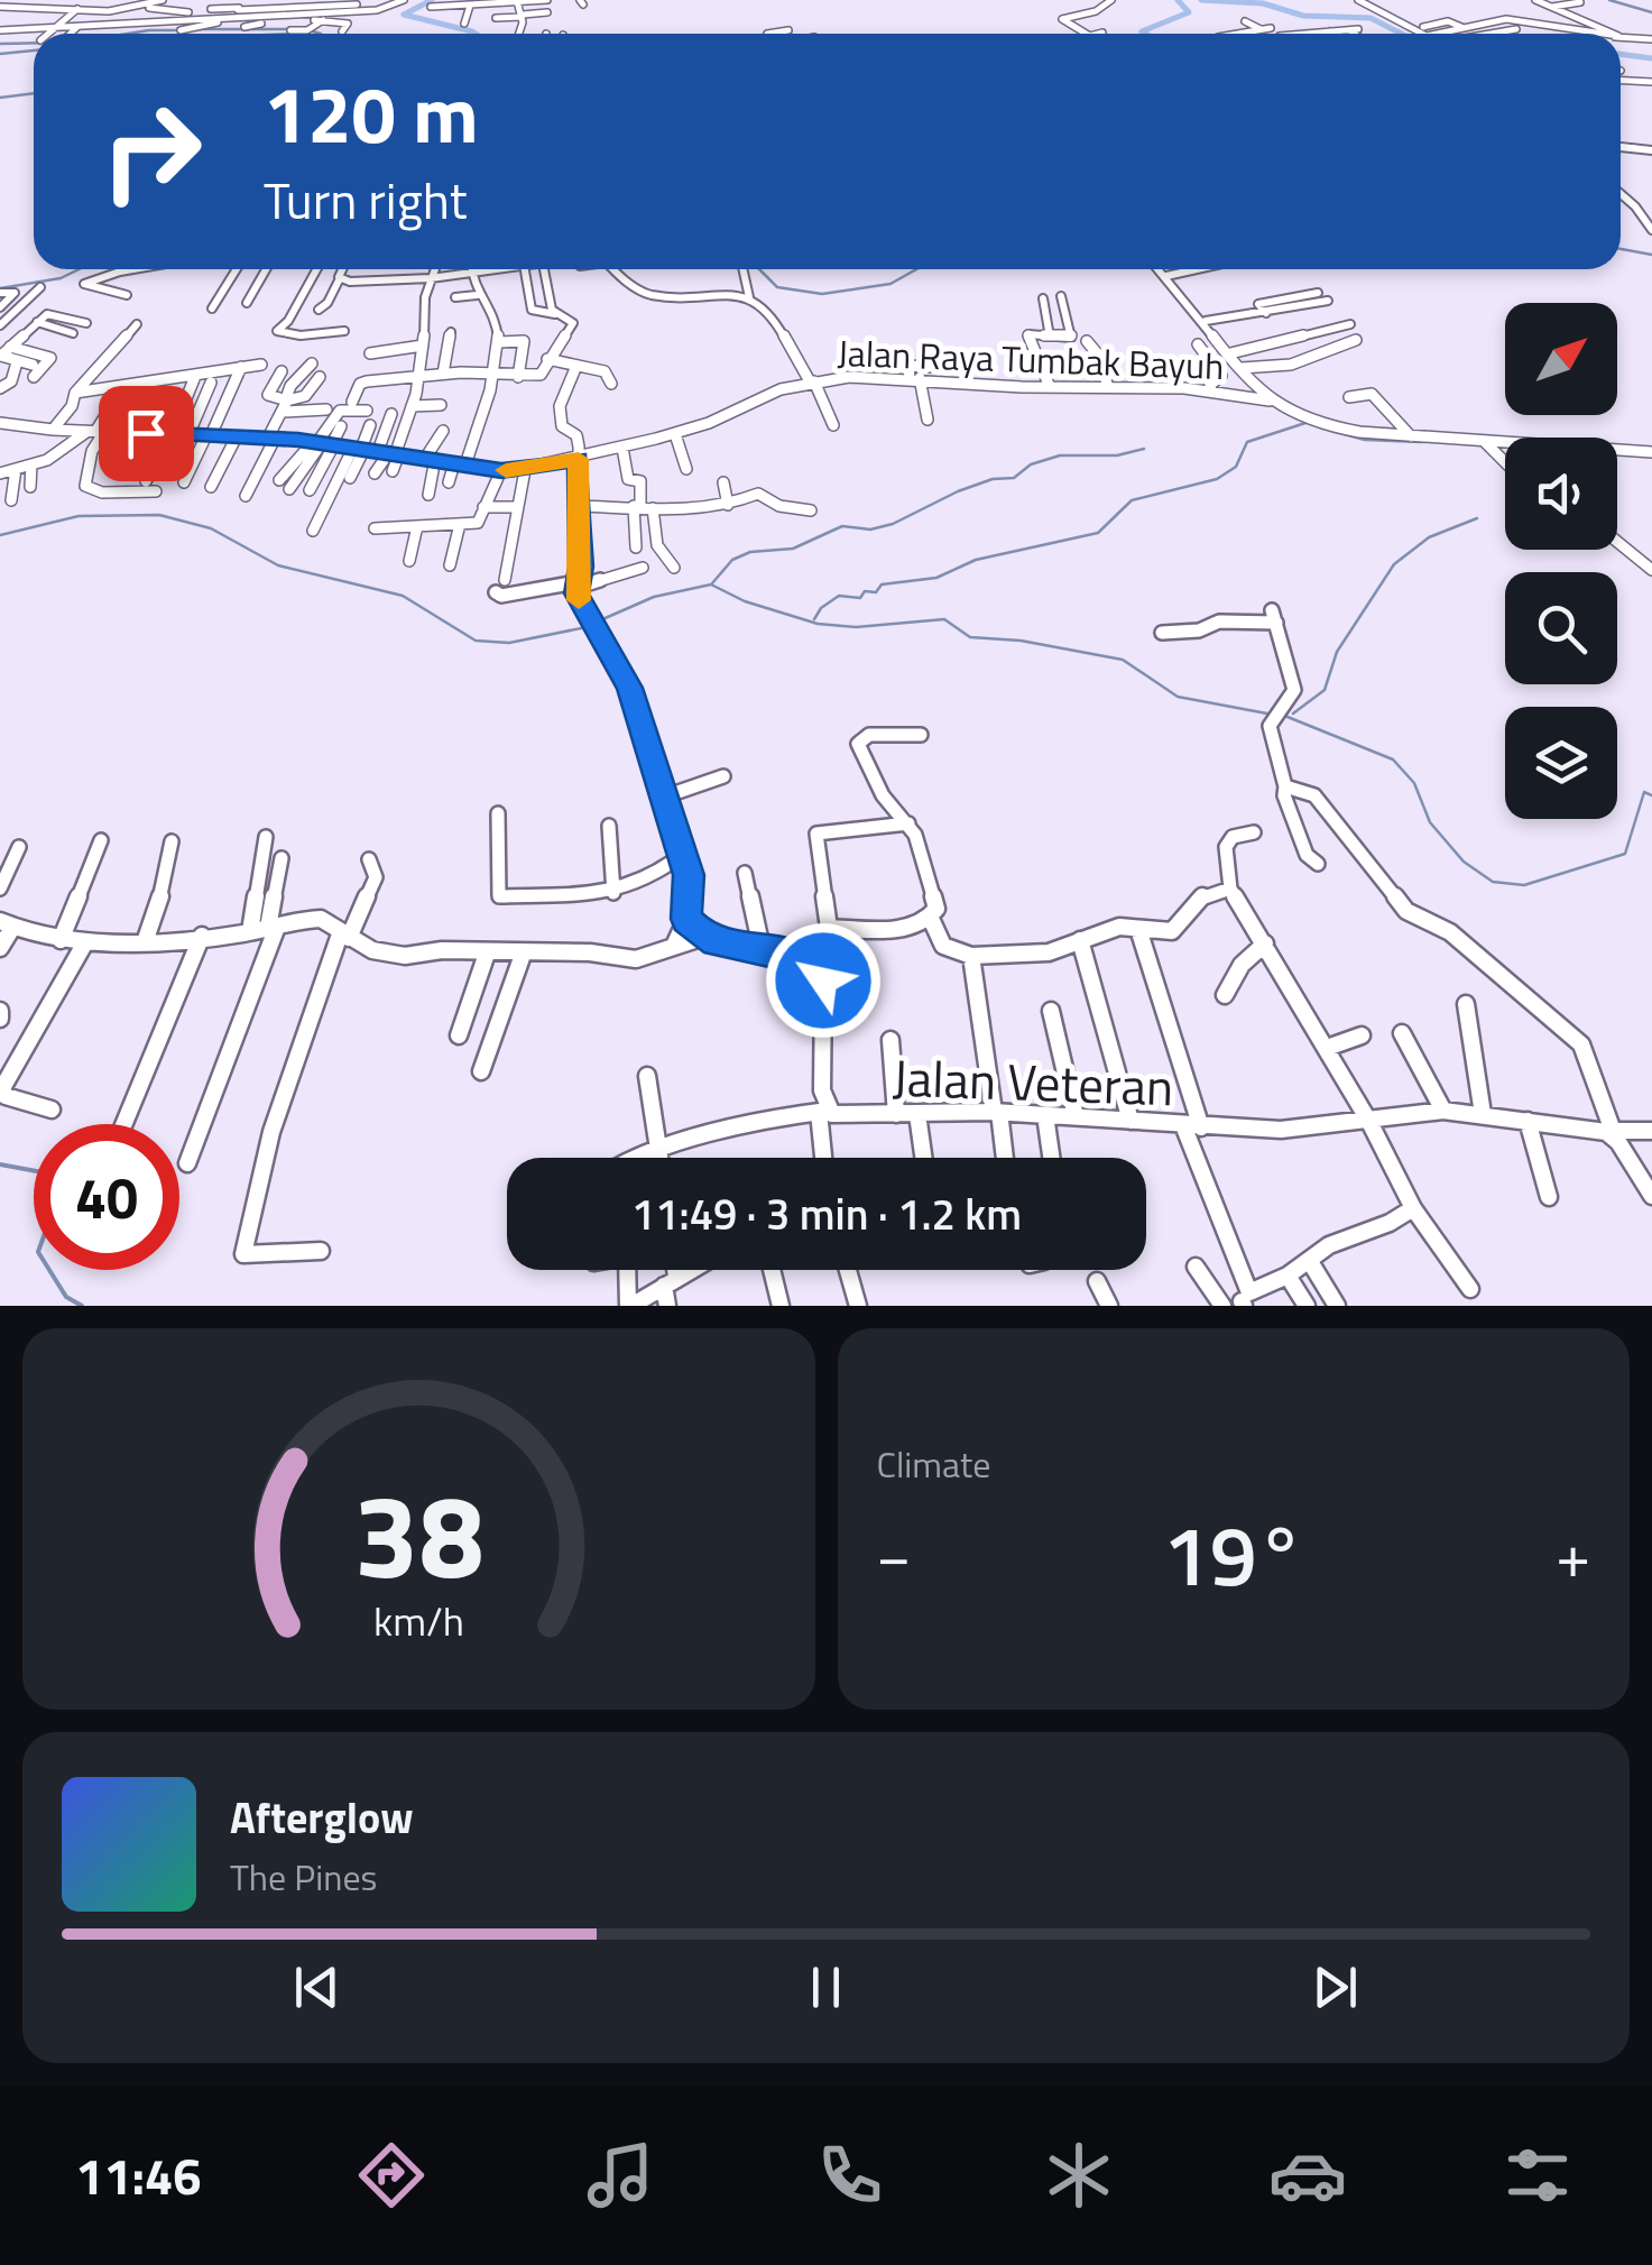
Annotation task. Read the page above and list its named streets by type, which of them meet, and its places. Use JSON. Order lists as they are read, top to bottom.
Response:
{
  "streets": {
    "street": ["Jalan Raya Tumbak Bayuh", "Jalan Veteran"]
  },
  "north": "top right",
  "page": {
    "turn": ["120 m", "Turn right"],
    "limit": "40",
    "trip": "11:49 · 3 min · 1.2 km",
    "tile": "Climate",
    "heat": ["−", "19°", "+"],
    "song": ["Afterglow", "The Pines"],
    "tabs": "11:46",
    "gauge": ["38", "km/h"]
  }
}
